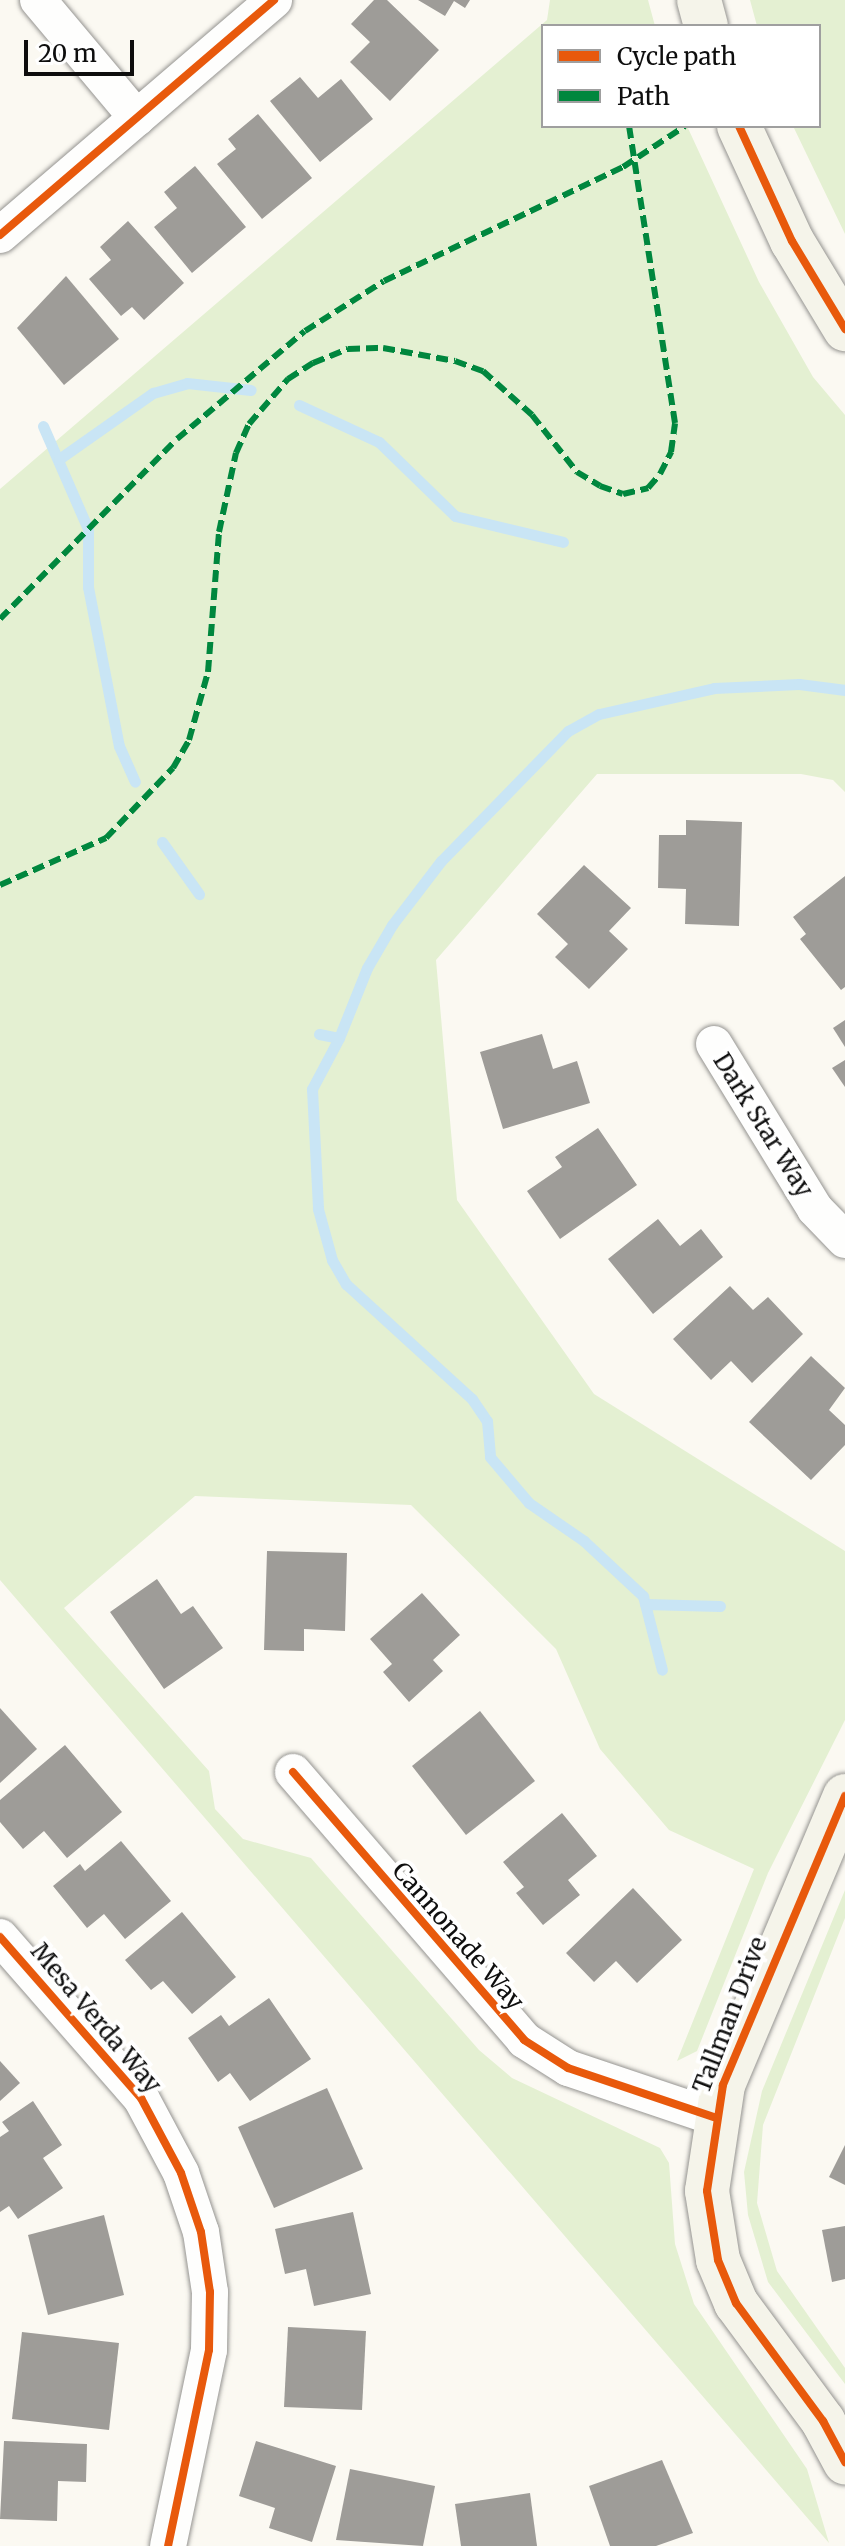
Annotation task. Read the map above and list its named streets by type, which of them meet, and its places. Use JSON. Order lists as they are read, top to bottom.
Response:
{
  "streets": {
    "street": [
      "Dark Star Way",
      "Cannonade Way",
      "Tallman Drive",
      "Mesa Verda Way"
    ]
  },
  "crossings": [
    ["Cannonade Way", "Tallman Drive"]
  ],
  "legend": ["Cycle path", "Path"],
  "scale_bar": "20 m"
}
